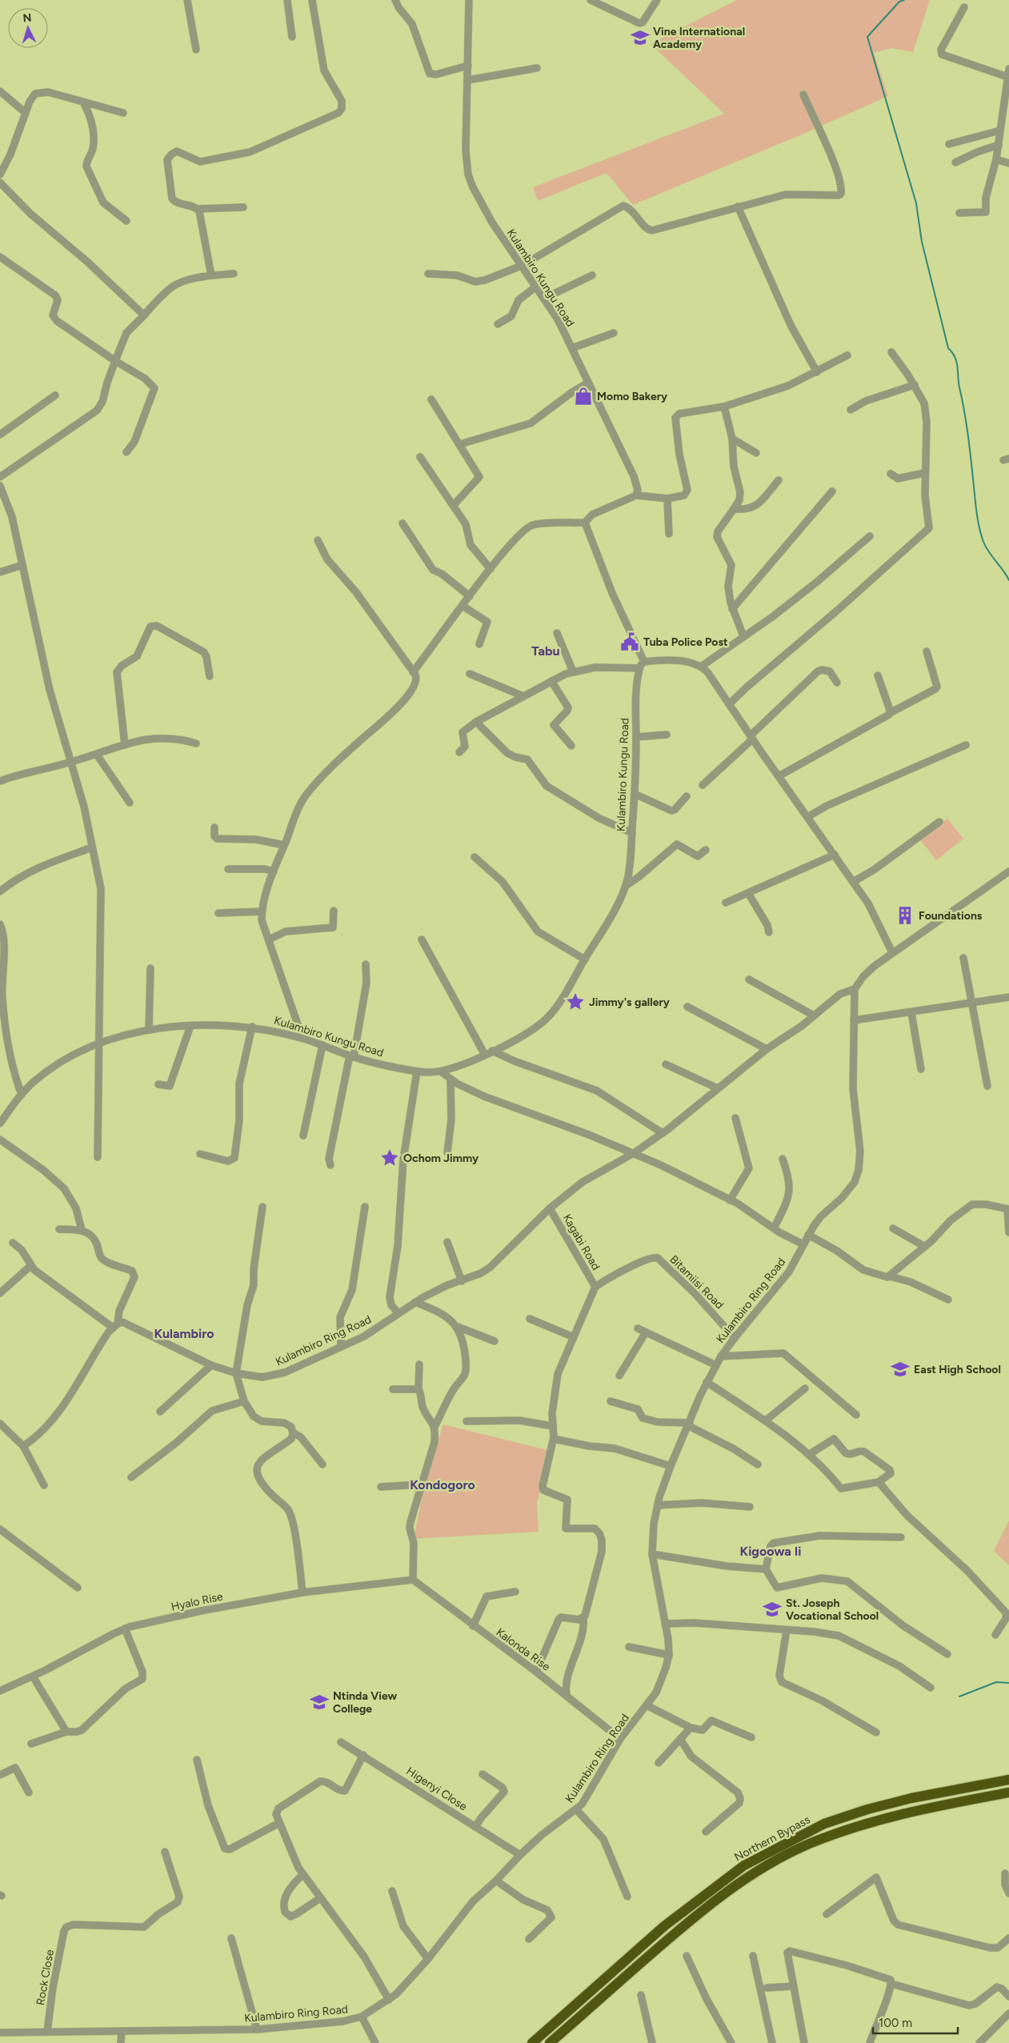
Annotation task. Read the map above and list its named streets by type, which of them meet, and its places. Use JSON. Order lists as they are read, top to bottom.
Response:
{
  "streets": {
    "highway": ["Northern Bypass"],
    "street": [
      "Kulambiro Kungu Road",
      "Kagabi Road",
      "Bitamiisi Road",
      "Kulambiro Ring Road",
      "Hyalo Rise",
      "Kalonda Rise",
      "Higenyi Close",
      "Rock Close"
    ]
  },
  "crossings": [
    ["Kagabi Road", "Bitamiisi Road"],
    ["Kagabi Road", "Kulambiro Ring Road"],
    ["Bitamiisi Road", "Kulambiro Ring Road"],
    ["Kulambiro Ring Road", "Kalonda Rise"],
    ["Kulambiro Ring Road", "Higenyi Close"],
    ["Kulambiro Ring Road", "Rock Close"],
    ["Hyalo Rise", "Kalonda Rise"]
  ],
  "districts": [
    "Tabu",
    "Kulambiro",
    "Kondogoro",
    "Kigoowa Ii"
  ],
  "places": {
    "school or university": [
      "Vine International Academy",
      "East High School",
      "St. Joseph Vocational School",
      "Ntinda View College"
    ],
    "shop": ["Momo Bakery"],
    "public building": ["Tuba Police Post"],
    "building": ["Foundations"],
    "place": ["Jimmy's gallery", "Ochom Jimmy"]
  },
  "scale_bar": "100 m",
  "north": "top"
}
